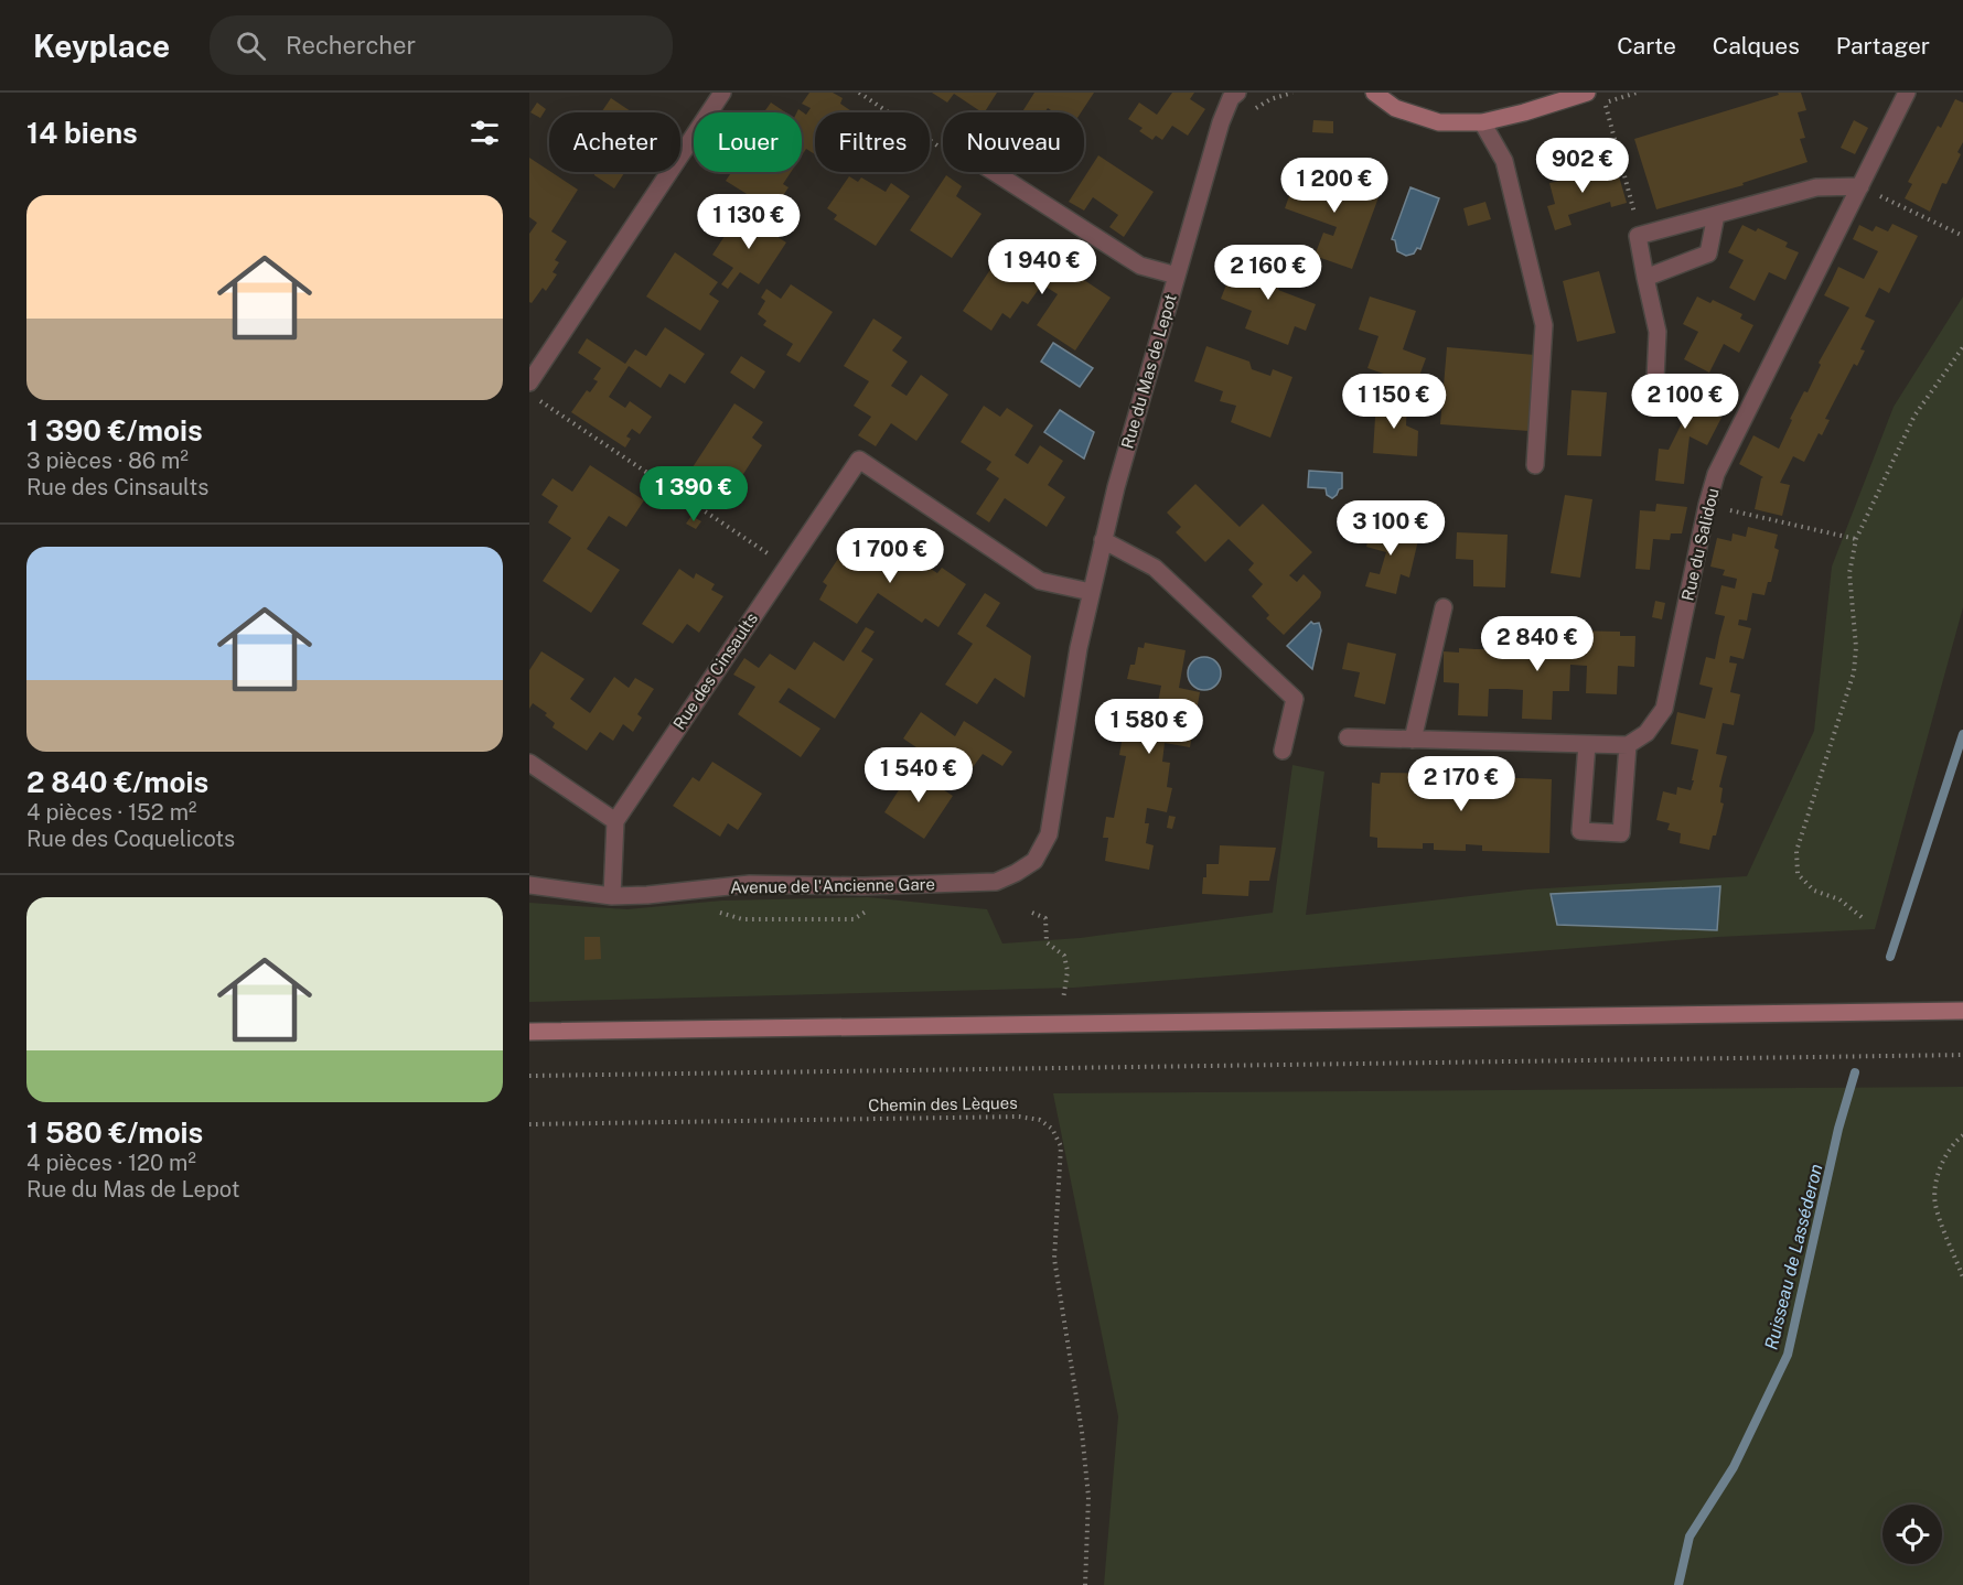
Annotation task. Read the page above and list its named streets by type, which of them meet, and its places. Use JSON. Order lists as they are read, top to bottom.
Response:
{
  "streets": {
    "street": [
      "Rue du Mas de Lepot",
      "Rue du Salidou",
      "Rue des Cinsaults",
      "Avenue de l'Ancienne Gare"
    ],
    "path": ["Chemin des Lèques"]
  },
  "crossings": [
    ["Rue du Mas de Lepot", "Rue des Cinsaults"],
    ["Rue du Mas de Lepot", "Avenue de l'Ancienne Gare"]
  ],
  "water": ["Ruisseau de Lasséderon"],
  "page": {
    "header": "Keyplace",
    "search": "Rechercher",
    "nav": ["Carte", "Calques", "Partager"],
    "heading": "14 biens",
    "chip": [
      "Acheter",
      "Louer",
      "Filtres",
      "Nouveau"
    ],
    "price": [
      "902 €",
      "1 200 €",
      "1 130 €",
      "1 940 €",
      "2 160 €",
      "1 150 €",
      "2 100 €",
      "1 390 €",
      "3 100 €",
      "1 700 €",
      "2 840 €",
      "1 580 €",
      "1 540 €",
      "2 170 €"
    ],
    "list": [
      {
        "name": "1 390 €/mois",
        "note": "3 pièces · 86 m² · Rue des Cinsaults"
      },
      {
        "name": "2 840 €/mois",
        "note": "4 pièces · 152 m² · Rue des Coquelicots"
      },
      {
        "name": "1 580 €/mois",
        "note": "4 pièces · 120 m² · Rue du Mas de Lepot"
      }
    ]
  }
}
